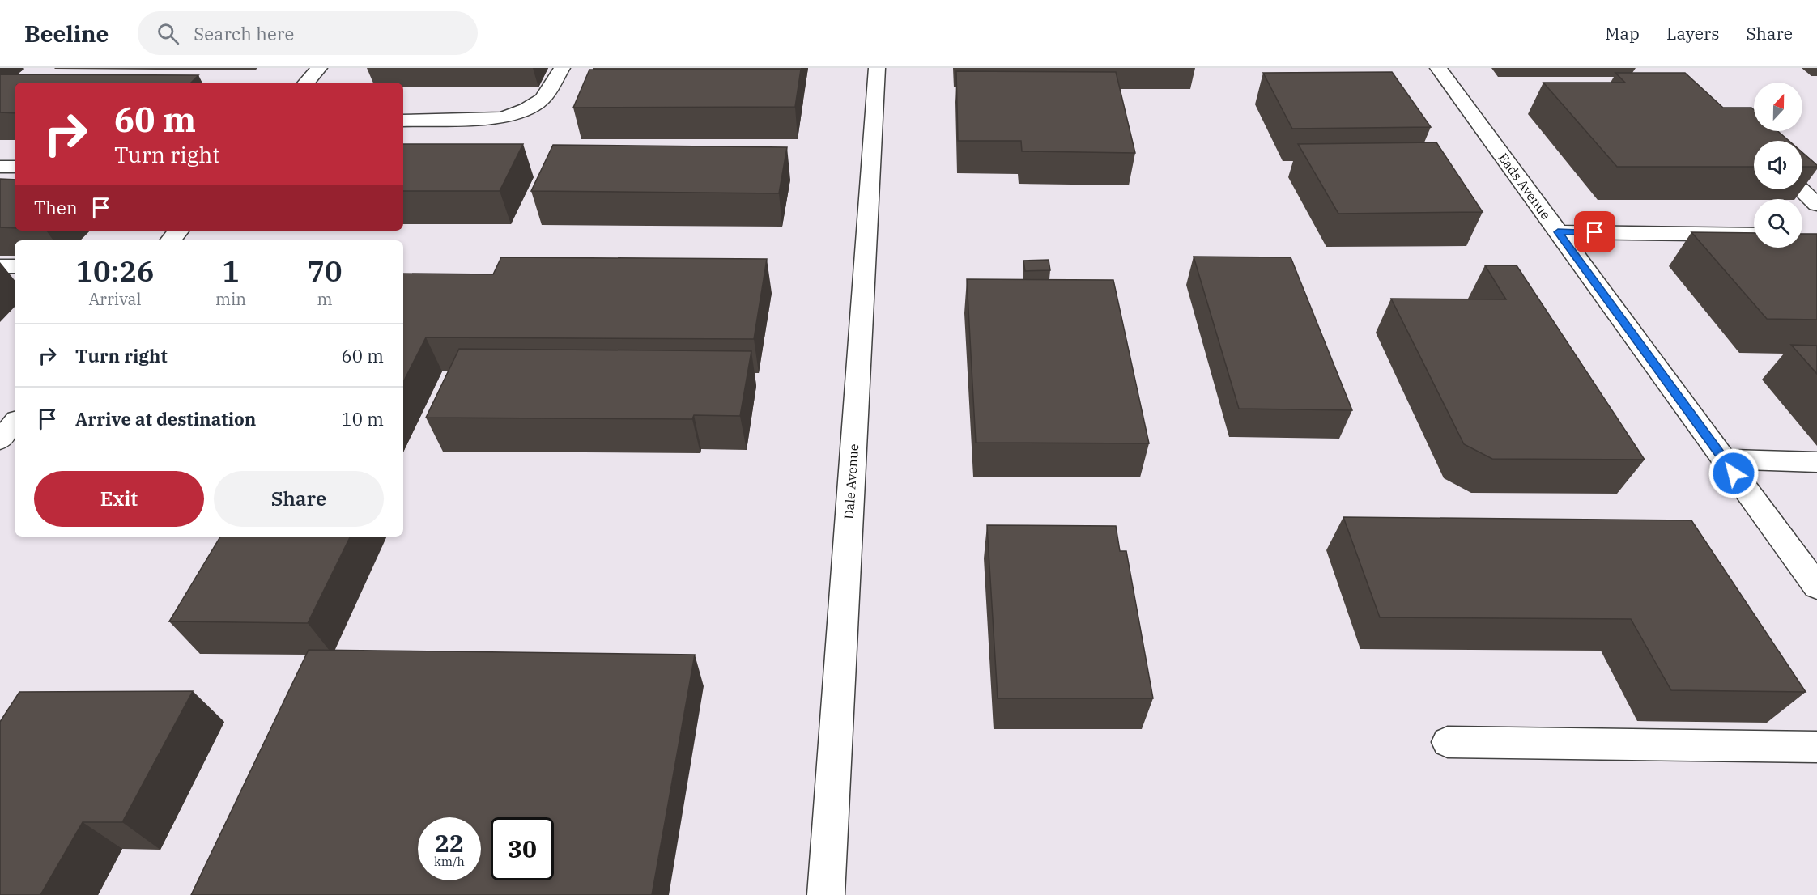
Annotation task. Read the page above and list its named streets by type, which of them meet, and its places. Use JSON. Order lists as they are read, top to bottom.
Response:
{
  "streets": {
    "street": ["Eads Avenue", "Dale Avenue"]
  },
  "north": "top",
  "page": {
    "header": "Beeline",
    "search": "Search here",
    "nav": ["Map", "Layers", "Share"],
    "turn": ["60 m", "Turn right"],
    "then": "Then",
    "eta": [
      "10:26",
      "Arrival",
      "1",
      "min",
      "70",
      "m"
    ],
    "list": [
      {
        "name": "Turn right",
        "value": "60 m"
      },
      {
        "name": "Arrive at destination",
        "value": "10 m"
      }
    ],
    "buttons": ["Exit", "Share"],
    "speed": "22 km/h",
    "limit": "30"
  }
}
